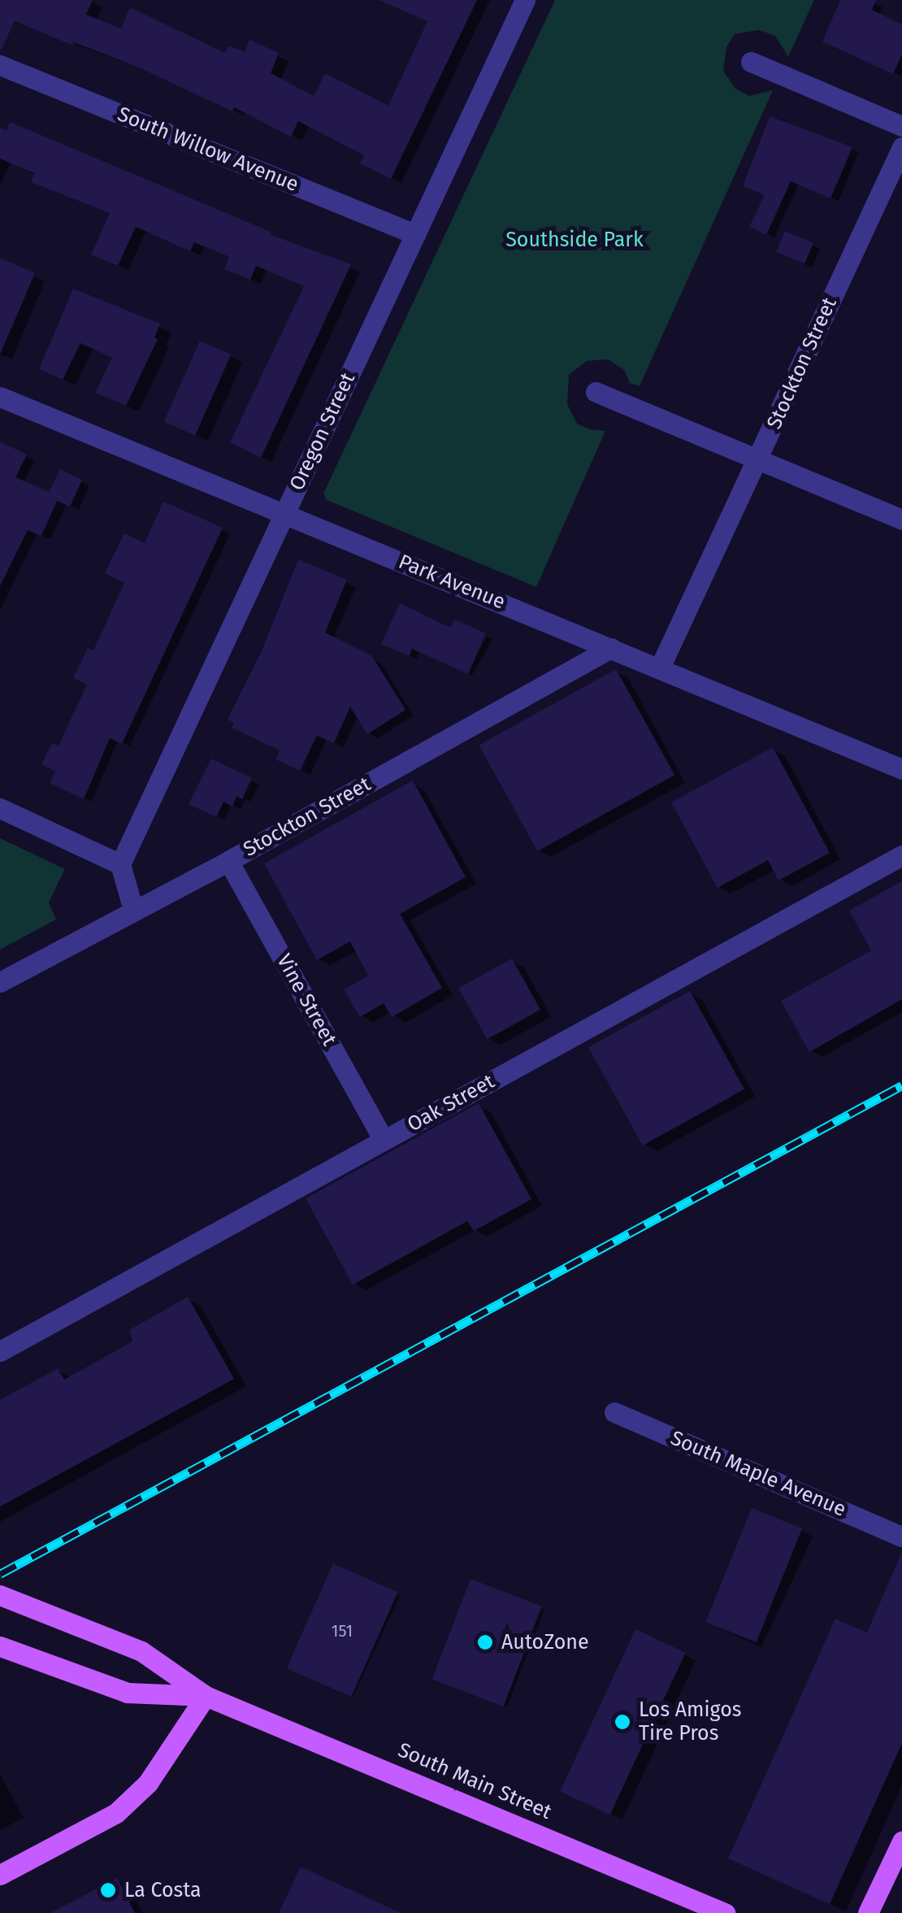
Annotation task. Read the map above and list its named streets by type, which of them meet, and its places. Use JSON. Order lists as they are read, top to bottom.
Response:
{
  "streets": {
    "main road": ["South Main Street"],
    "street": [
      "South Willow Avenue",
      "Stockton Street",
      "Oregon Street",
      "Park Avenue",
      "Vine Street",
      "Oak Street",
      "South Maple Avenue"
    ]
  },
  "crossings": [
    ["South Willow Avenue", "Oregon Street"],
    ["Stockton Street", "Park Avenue"],
    ["Stockton Street", "Vine Street"],
    ["Oregon Street", "Park Avenue"],
    ["Vine Street", "Oak Street"]
  ],
  "parks": ["Southside Park"],
  "places": ["AutoZone", "Los Amigos Tire Pros", "La Costa"],
  "house_numbers": ["151"]
}
